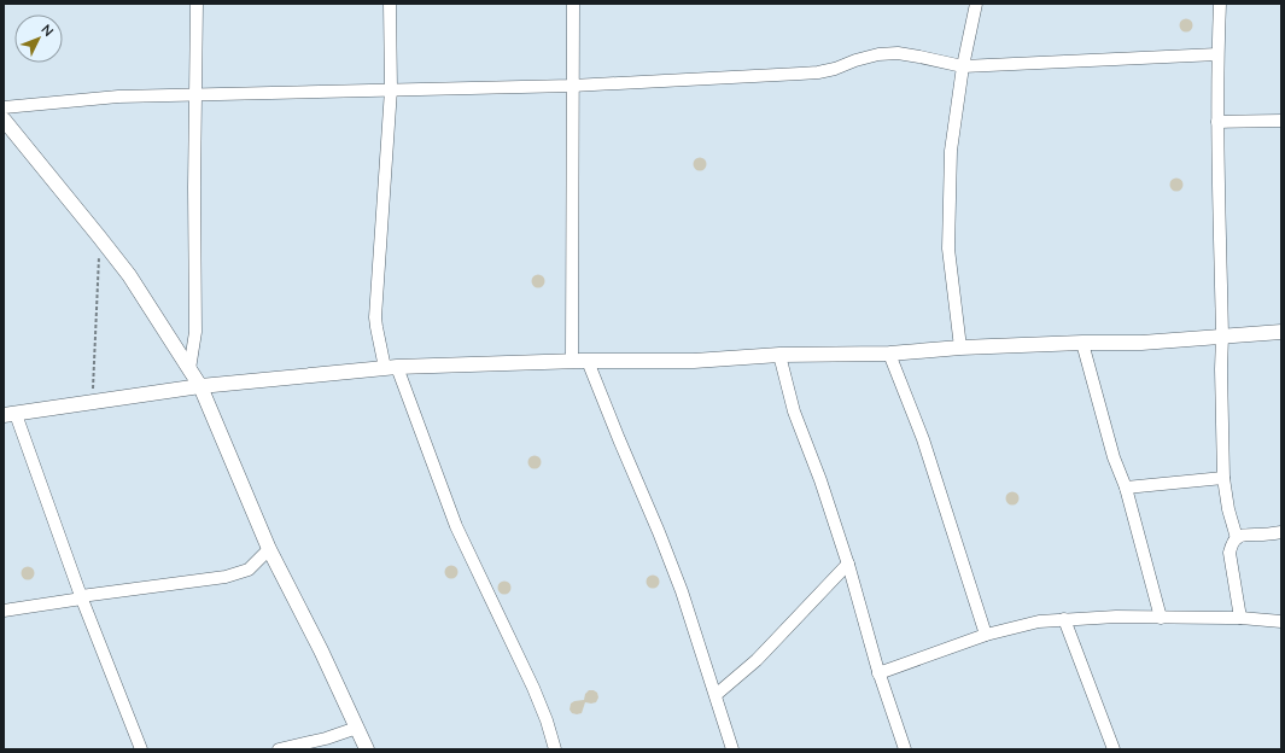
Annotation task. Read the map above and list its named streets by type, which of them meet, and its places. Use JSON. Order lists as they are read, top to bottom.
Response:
{
  "north": "top right"
}
